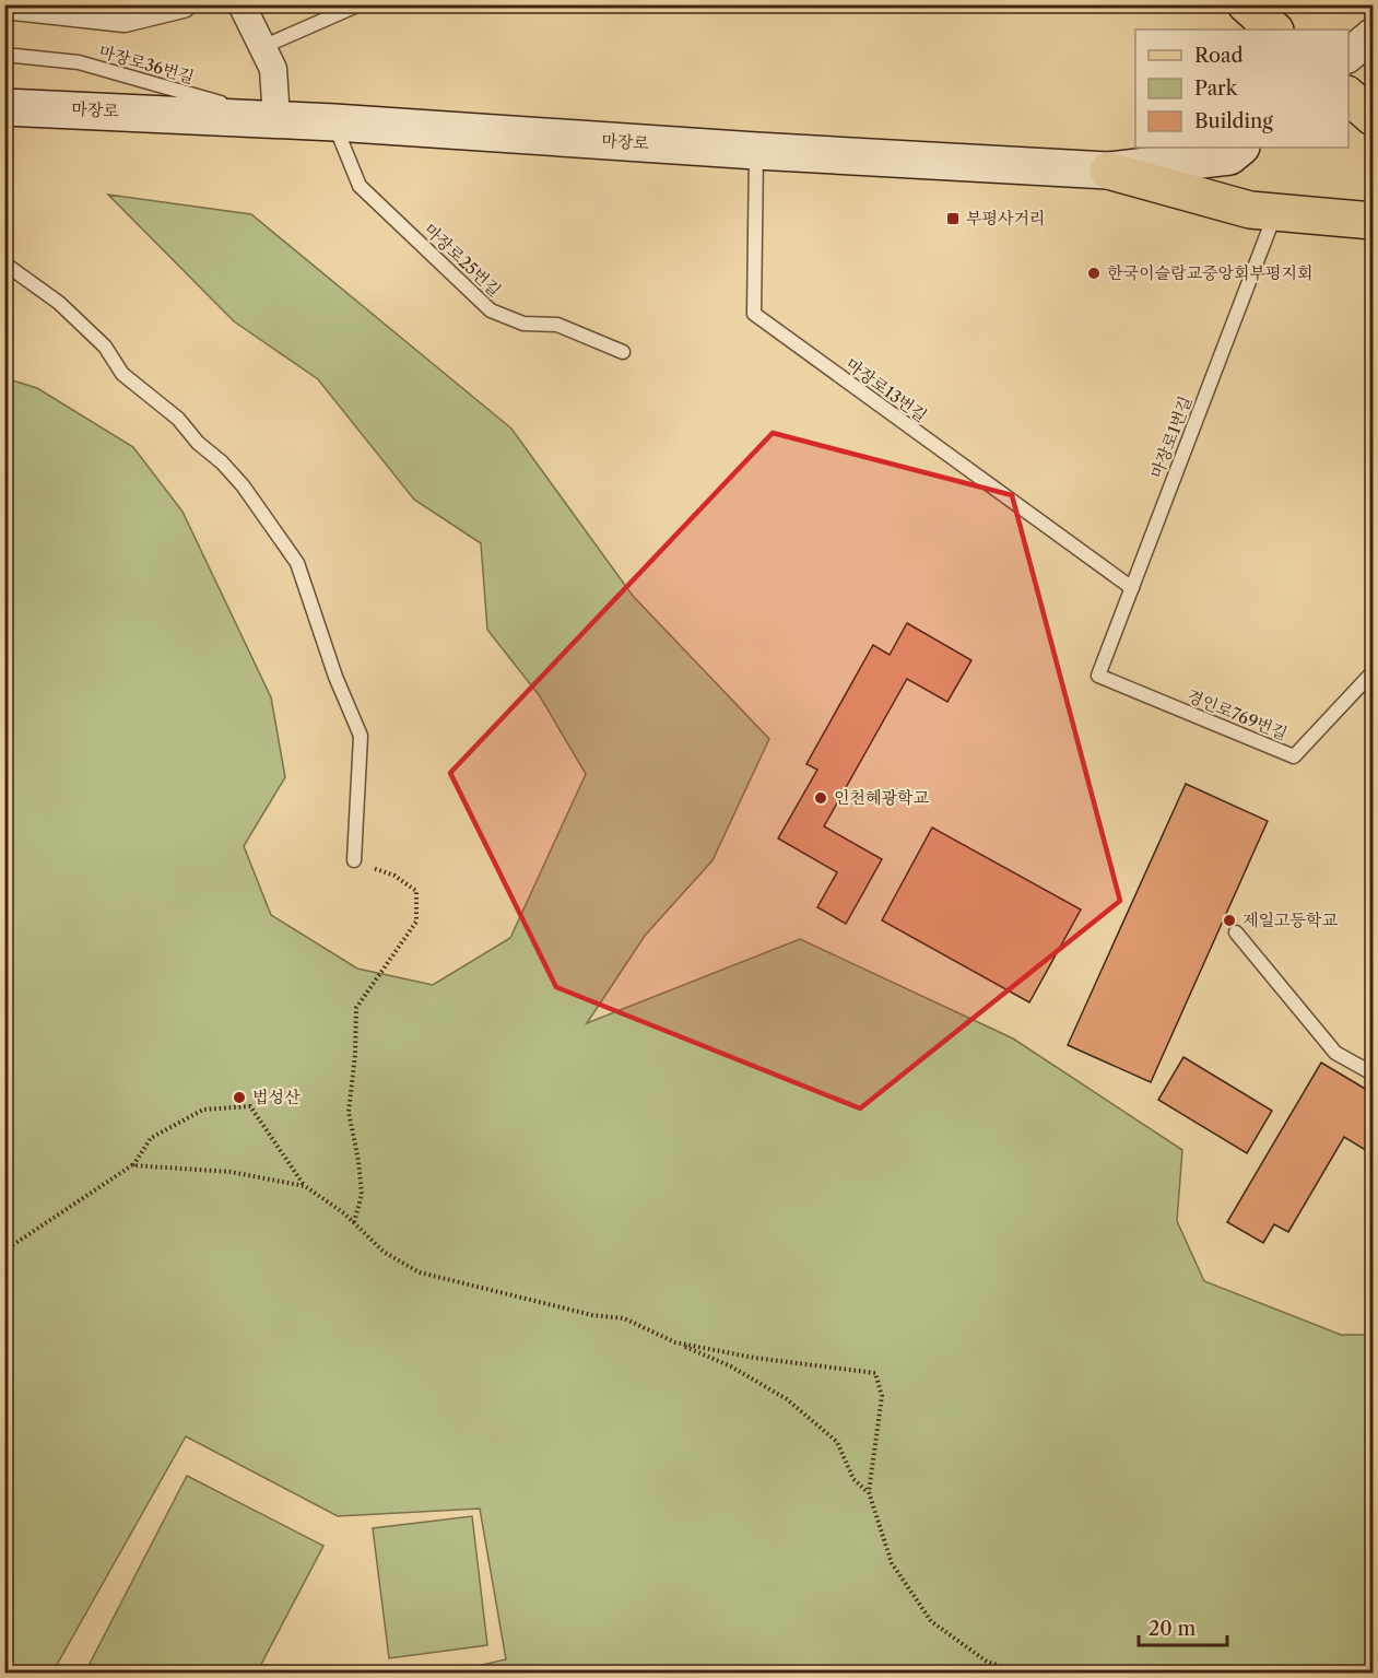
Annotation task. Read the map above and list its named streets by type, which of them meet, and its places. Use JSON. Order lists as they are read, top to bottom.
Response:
{
  "streets": {
    "main road": ["마장로"],
    "lane": [
      "마장로36번길",
      "마장로25번길",
      "마장로13번길",
      "마장로1번길",
      "경인로769번길"
    ]
  },
  "crossings": [
    ["마장로36번길", "마장로"],
    ["마장로", "마장로25번길"],
    ["마장로", "마장로13번길"],
    ["마장로13번길", "마장로1번길"],
    ["마장로1번길", "경인로769번길"]
  ],
  "places": {
    "transit": ["부평사거리"],
    "other": [
      "한국이슬람교중앙회부평지회",
      "인천혜광학교",
      "제일고등학교",
      "법성산"
    ]
  },
  "legend": ["Road", "Park", "Building"],
  "scale_bar": "20 m"
}
